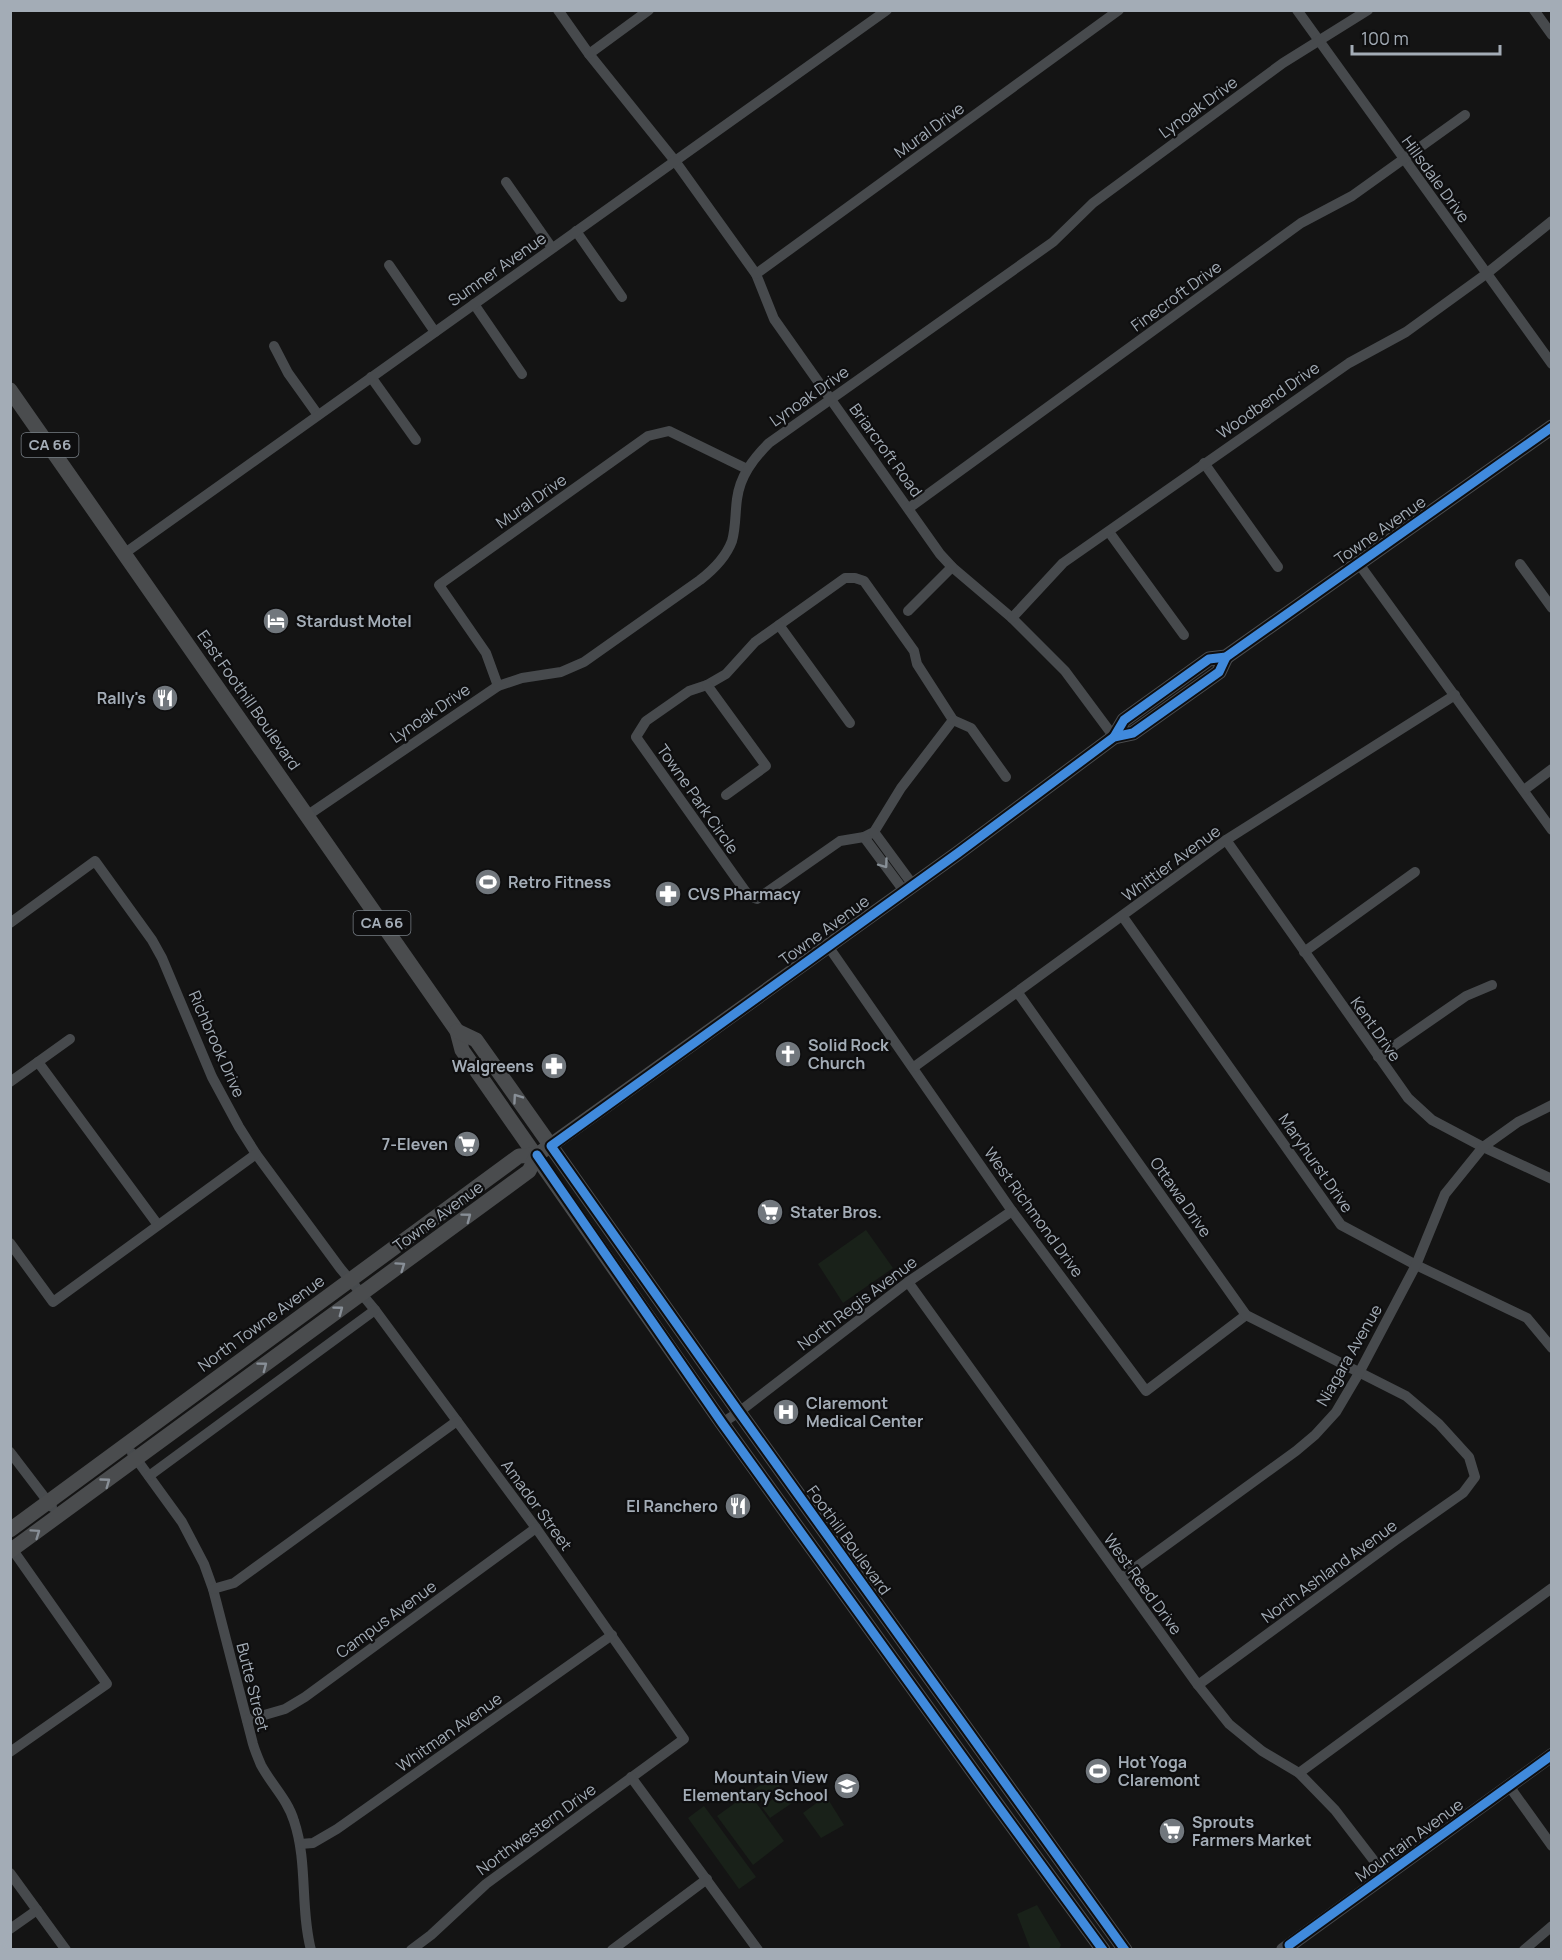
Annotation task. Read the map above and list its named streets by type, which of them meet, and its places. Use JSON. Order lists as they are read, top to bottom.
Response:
{
  "streets": {
    "main road": [
      "CA 66",
      "Towne Avenue",
      "East Foothill Boulevard",
      "North Towne Avenue",
      "Foothill Boulevard",
      "Mountain Avenue"
    ],
    "street": [
      "Lynoak Drive",
      "Mural Drive",
      "Hillsdale Drive",
      "Sumner Avenue",
      "Finecroft Drive",
      "Woodbend Drive",
      "Briarcroft Road",
      "Towne Park Circle",
      "Whittier Avenue",
      "Kent Drive",
      "Richbrook Drive",
      "Maryhurst Drive",
      "Ottawa Drive",
      "West Richmond Drive",
      "North Regis Avenue",
      "Niagara Avenue",
      "Amador Street",
      "North Ashland Avenue",
      "West Reed Drive",
      "Campus Avenue",
      "Butte Street",
      "Whitman Avenue",
      "Northwestern Drive"
    ]
  },
  "crossings": [
    ["Lynoak Drive", "Mural Drive"],
    ["Lynoak Drive", "Hillsdale Drive"],
    ["Lynoak Drive", "Briarcroft Road"],
    ["Lynoak Drive", "East Foothill Boulevard"],
    ["Mural Drive", "Briarcroft Road"],
    ["Hillsdale Drive", "Finecroft Drive"],
    ["Hillsdale Drive", "Woodbend Drive"],
    ["Sumner Avenue", "Briarcroft Road"],
    ["Sumner Avenue", "East Foothill Boulevard"],
    ["Finecroft Drive", "Briarcroft Road"],
    ["Woodbend Drive", "Briarcroft Road"],
    ["Briarcroft Road", "Towne Avenue"],
    ["Towne Avenue", "East Foothill Boulevard"],
    ["Towne Avenue", "Richbrook Drive"],
    ["Towne Avenue", "West Richmond Drive"],
    ["Towne Avenue", "North Towne Avenue"],
    ["Towne Avenue", "Amador Street"],
    ["Towne Avenue", "Foothill Boulevard"],
    ["Towne Avenue", "Butte Street"],
    ["East Foothill Boulevard", "North Towne Avenue"],
    ["East Foothill Boulevard", "Foothill Boulevard"],
    ["Whittier Avenue", "Kent Drive"],
    ["Whittier Avenue", "Maryhurst Drive"],
    ["Whittier Avenue", "Ottawa Drive"],
    ["Whittier Avenue", "West Richmond Drive"],
    ["Kent Drive", "Niagara Avenue"],
    ["Richbrook Drive", "North Towne Avenue"],
    ["Richbrook Drive", "Amador Street"],
    ["Maryhurst Drive", "Niagara Avenue"],
    ["Ottawa Drive", "West Richmond Drive"],
    ["Ottawa Drive", "Niagara Avenue"],
    ["Ottawa Drive", "North Ashland Avenue"],
    ["West Richmond Drive", "North Regis Avenue"],
    ["North Regis Avenue", "Foothill Boulevard"],
    ["North Regis Avenue", "West Reed Drive"],
    ["North Towne Avenue", "Foothill Boulevard"],
    ["North Towne Avenue", "Butte Street"],
    ["Niagara Avenue", "West Reed Drive"],
    ["Amador Street", "Campus Avenue"],
    ["Amador Street", "Whitman Avenue"],
    ["Amador Street", "Northwestern Drive"],
    ["North Ashland Avenue", "West Reed Drive"],
    ["West Reed Drive", "Mountain Avenue"],
    ["Campus Avenue", "Butte Street"],
    ["Butte Street", "Whitman Avenue"]
  ],
  "places": {
    "hotel": ["Stardust Motel"],
    "restaurant": ["Rally's", "El Ranchero"],
    "sports": ["Retro Fitness", "Hot Yoga Claremont"],
    "pharmacy": ["CVS Pharmacy", "Walgreens"],
    "church": ["Solid Rock Church"],
    "supermarket": ["7-Eleven", "Stater Bros.", "Sprouts Farmers Market"],
    "hospital": ["Claremont Medical Center"],
    "school or university": ["Mountain View Elementary School"]
  },
  "scale_bar": "100 m"
}
